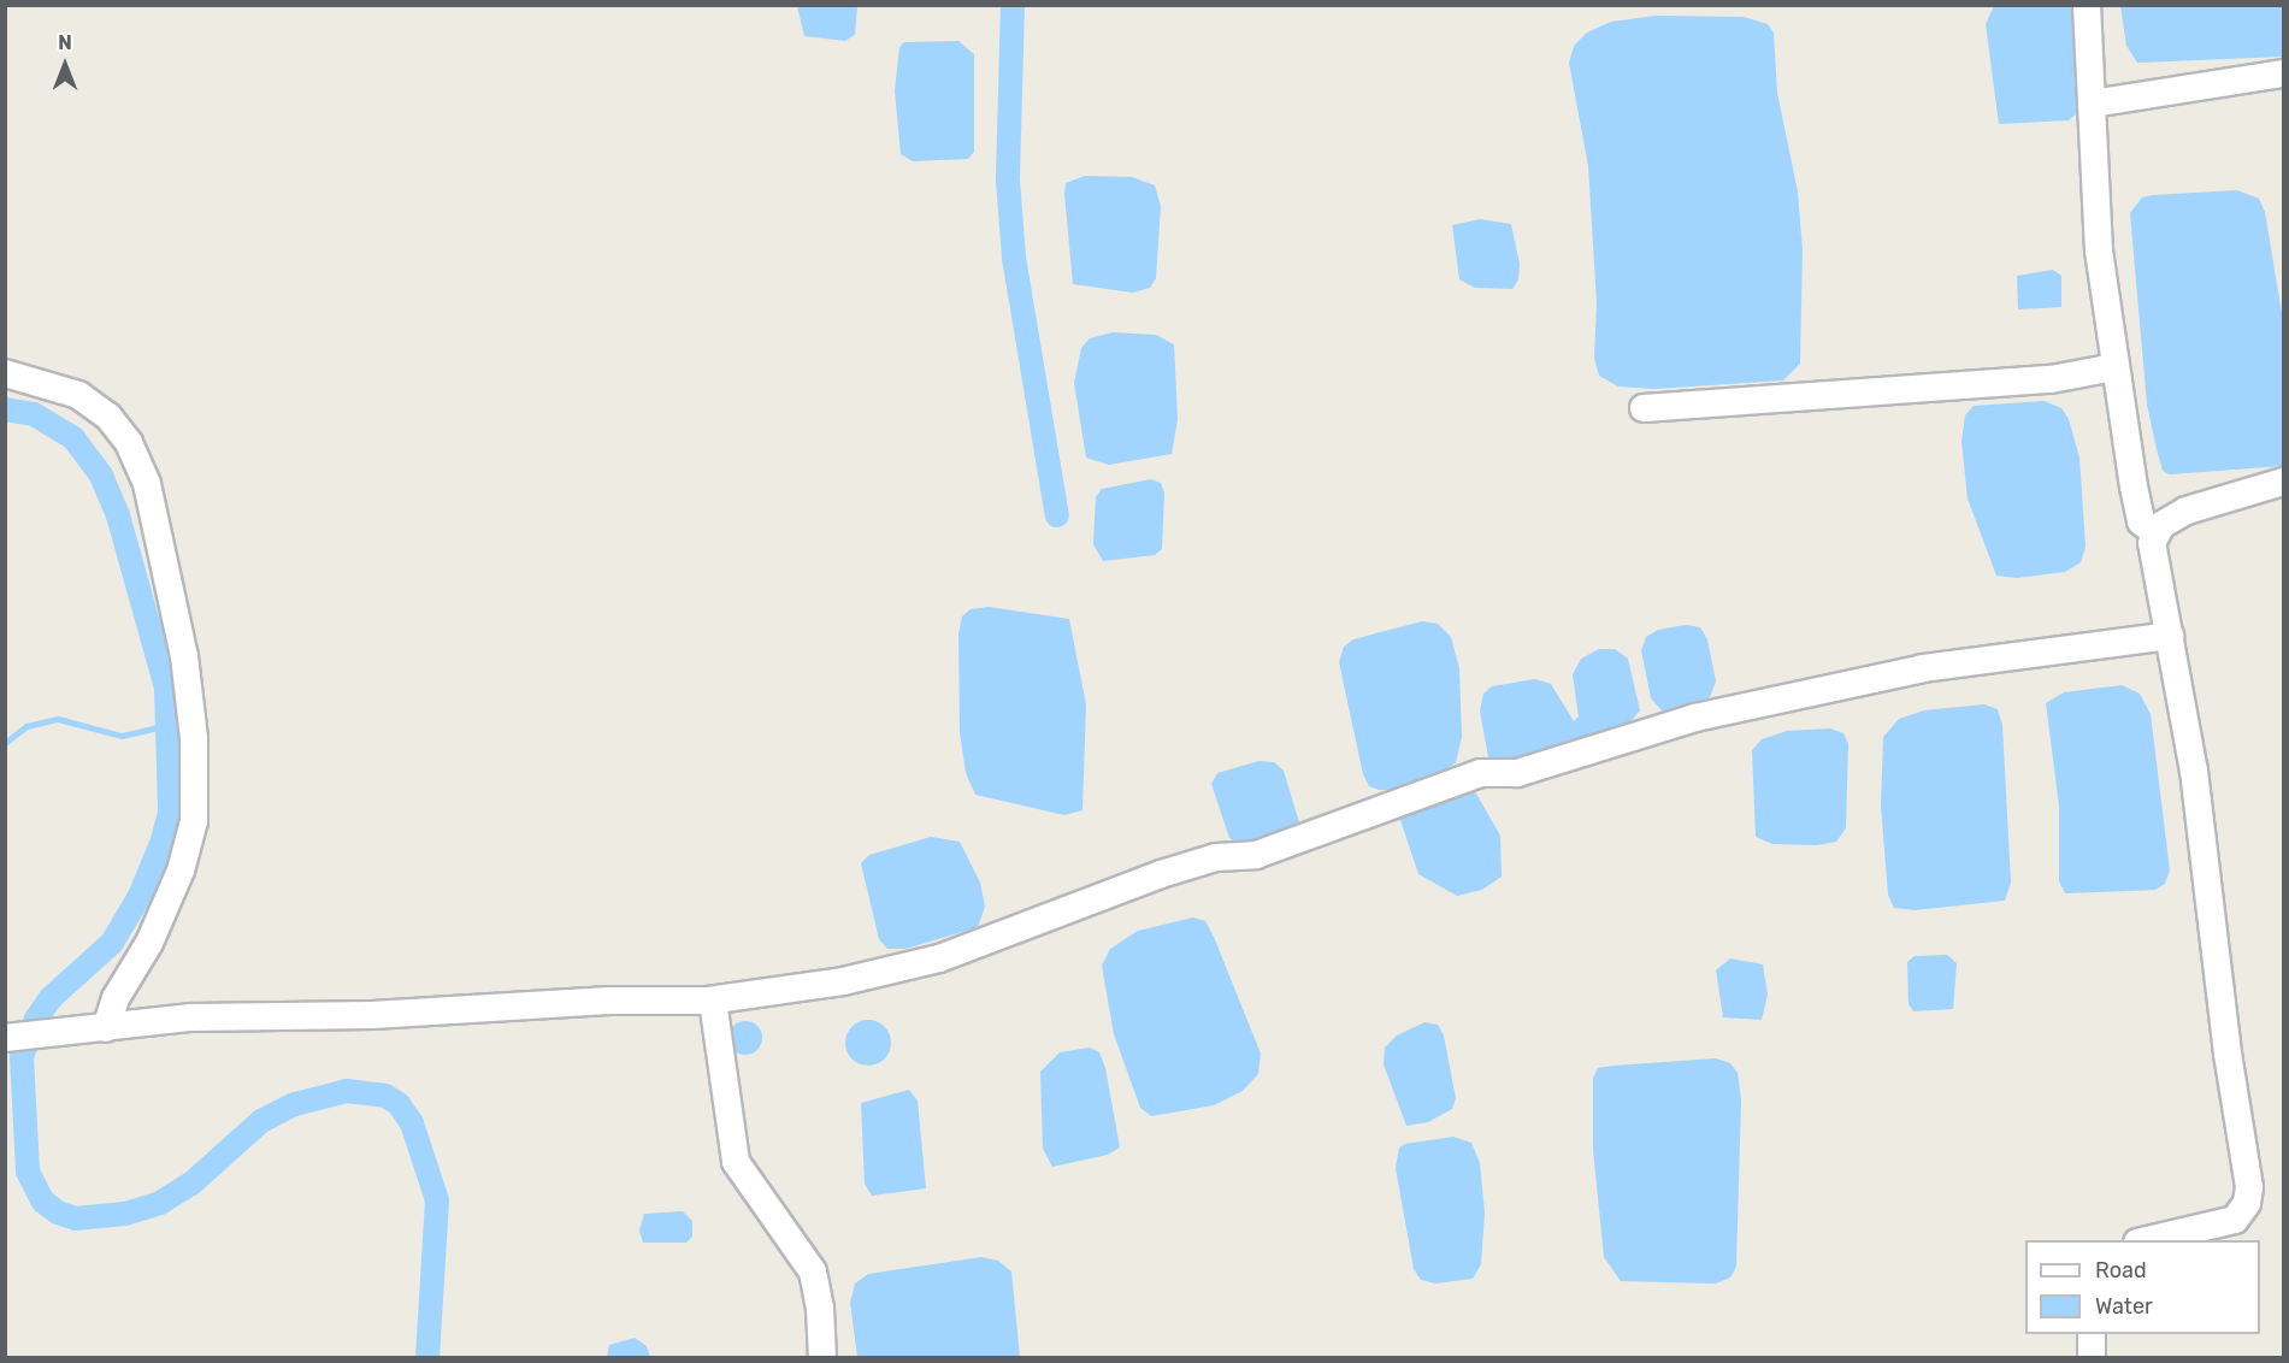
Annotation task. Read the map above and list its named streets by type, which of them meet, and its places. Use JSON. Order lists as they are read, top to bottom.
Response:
{
  "legend": ["Road", "Water"],
  "north": "top"
}
